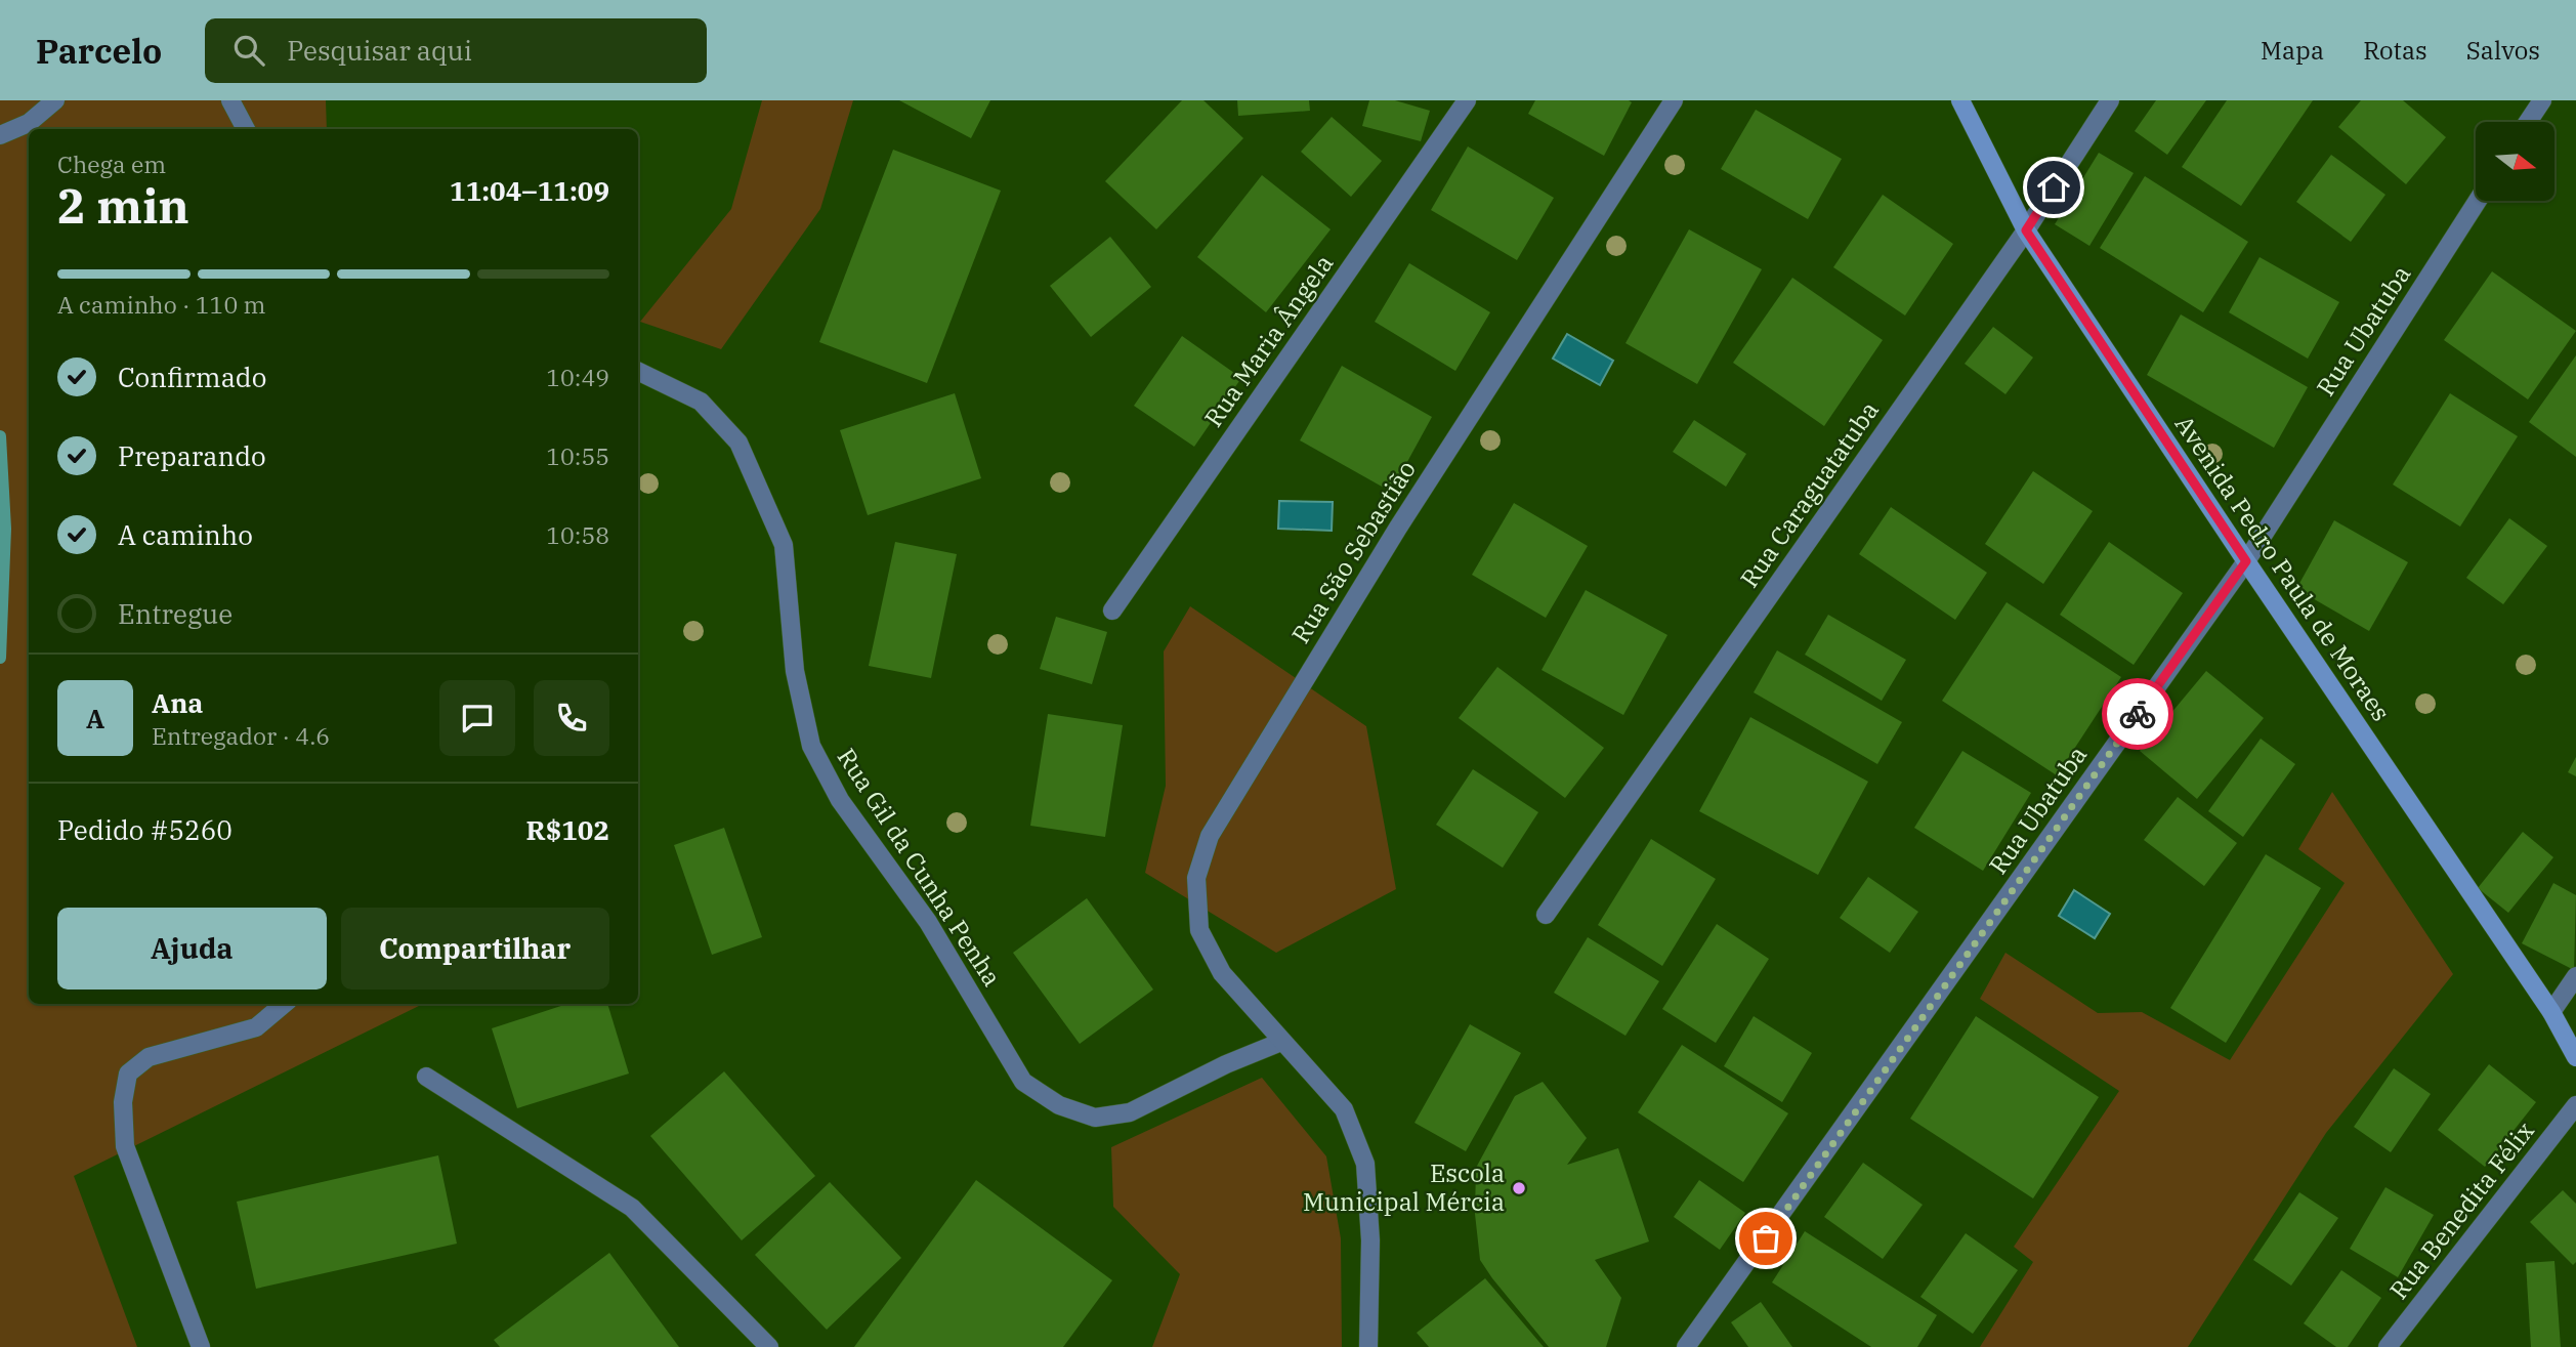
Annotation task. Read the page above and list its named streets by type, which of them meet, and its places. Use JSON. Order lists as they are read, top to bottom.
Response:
{
  "streets": {
    "main road": ["Avenida Pedro Paula de Moraes"],
    "street": [
      "Rua Ubatuba",
      "Rua Maria Ângela",
      "Rua Caraguatatuba",
      "Rua São Sebastião",
      "Rua Gil da Cunha Penha",
      "Rua Benedita Félix"
    ]
  },
  "crossings": [
    ["Rua Ubatuba", "Avenida Pedro Paula de Moraes"],
    ["Rua Caraguatatuba", "Avenida Pedro Paula de Moraes"],
    ["Rua São Sebastião", "Rua Gil da Cunha Penha"]
  ],
  "places": ["Escola Municipal Mércia"],
  "north": "right",
  "page": {
    "header": "Parcelo",
    "search": "Pesquisar aqui",
    "nav": ["Mapa", "Rotas", "Salvos"],
    "heading": ["2 min", "Chega em", "11:04–11:09"],
    "panel": [
      "Ana",
      "Entregador · 4.6",
      "Pedido #5260",
      "R$102"
    ],
    "bar": "A caminho · 110 m",
    "list": [
      ["Confirmado", "10:49"],
      ["Preparando", "10:55"],
      ["A caminho", "10:58"],
      "Entregue"
    ],
    "round": "A",
    "buttons": ["Ajuda", "Compartilhar"]
  }
}
